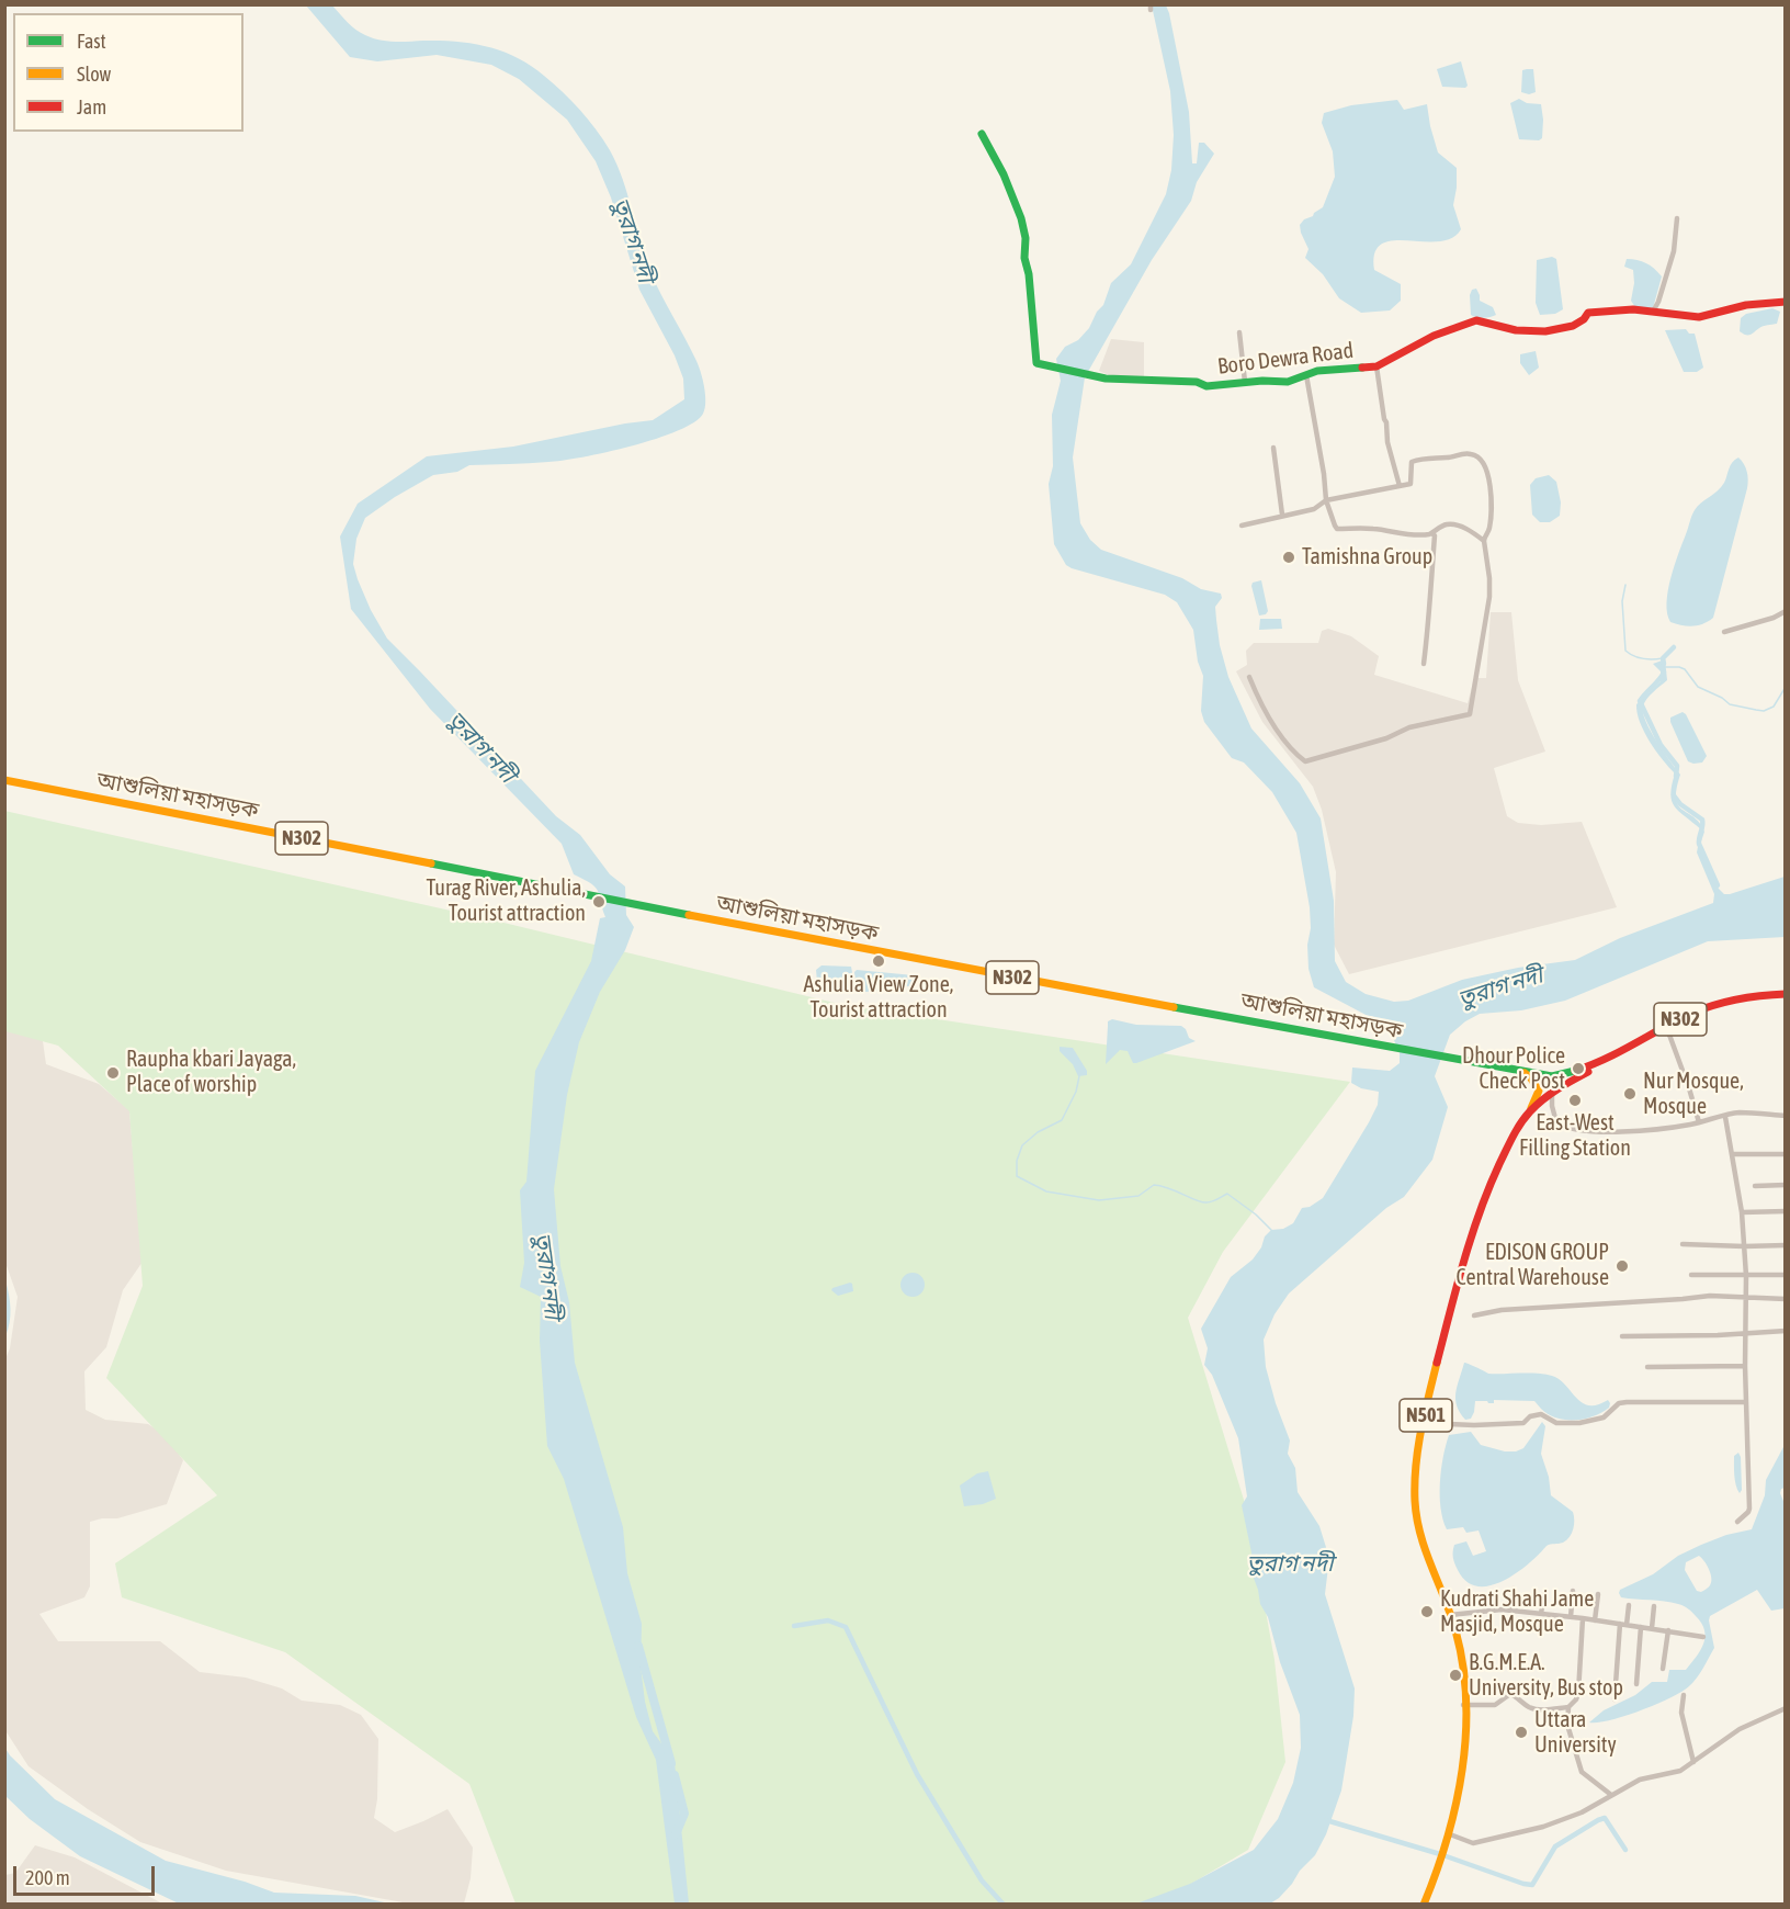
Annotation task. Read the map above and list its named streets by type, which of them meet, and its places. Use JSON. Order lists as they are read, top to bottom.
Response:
{
  "streets": {
    "main road": [
      "Boro Dewra Road",
      "আশুলিয়া মহাসড়ক",
      "N302",
      "N501"
    ]
  },
  "crossings": [
    ["আশুলিয়া মহাসড়ক", "N302"],
    ["আশুলিয়া মহাসড়ক", "N501"],
    ["N302", "N501"]
  ],
  "water": ["তুরাগ নদী"],
  "places": [
    "Tamishna Group",
    "Turag River, Ashulia, Tourist attraction",
    "Ashulia View Zone, Tourist attraction",
    "Dhour Police Check Post",
    "Raupha kbari Jayaga, Place of worship",
    "Nur Mosque, Mosque",
    "East-West Filling Station",
    "EDISON GROUP Central Warehouse",
    "Kudrati Shahi Jame Masjid, Mosque",
    "B.G.M.E.A. University, Bus stop",
    "Uttara University"
  ],
  "legend": ["Fast", "Slow", "Jam"],
  "scale_bar": "200 m"
}
